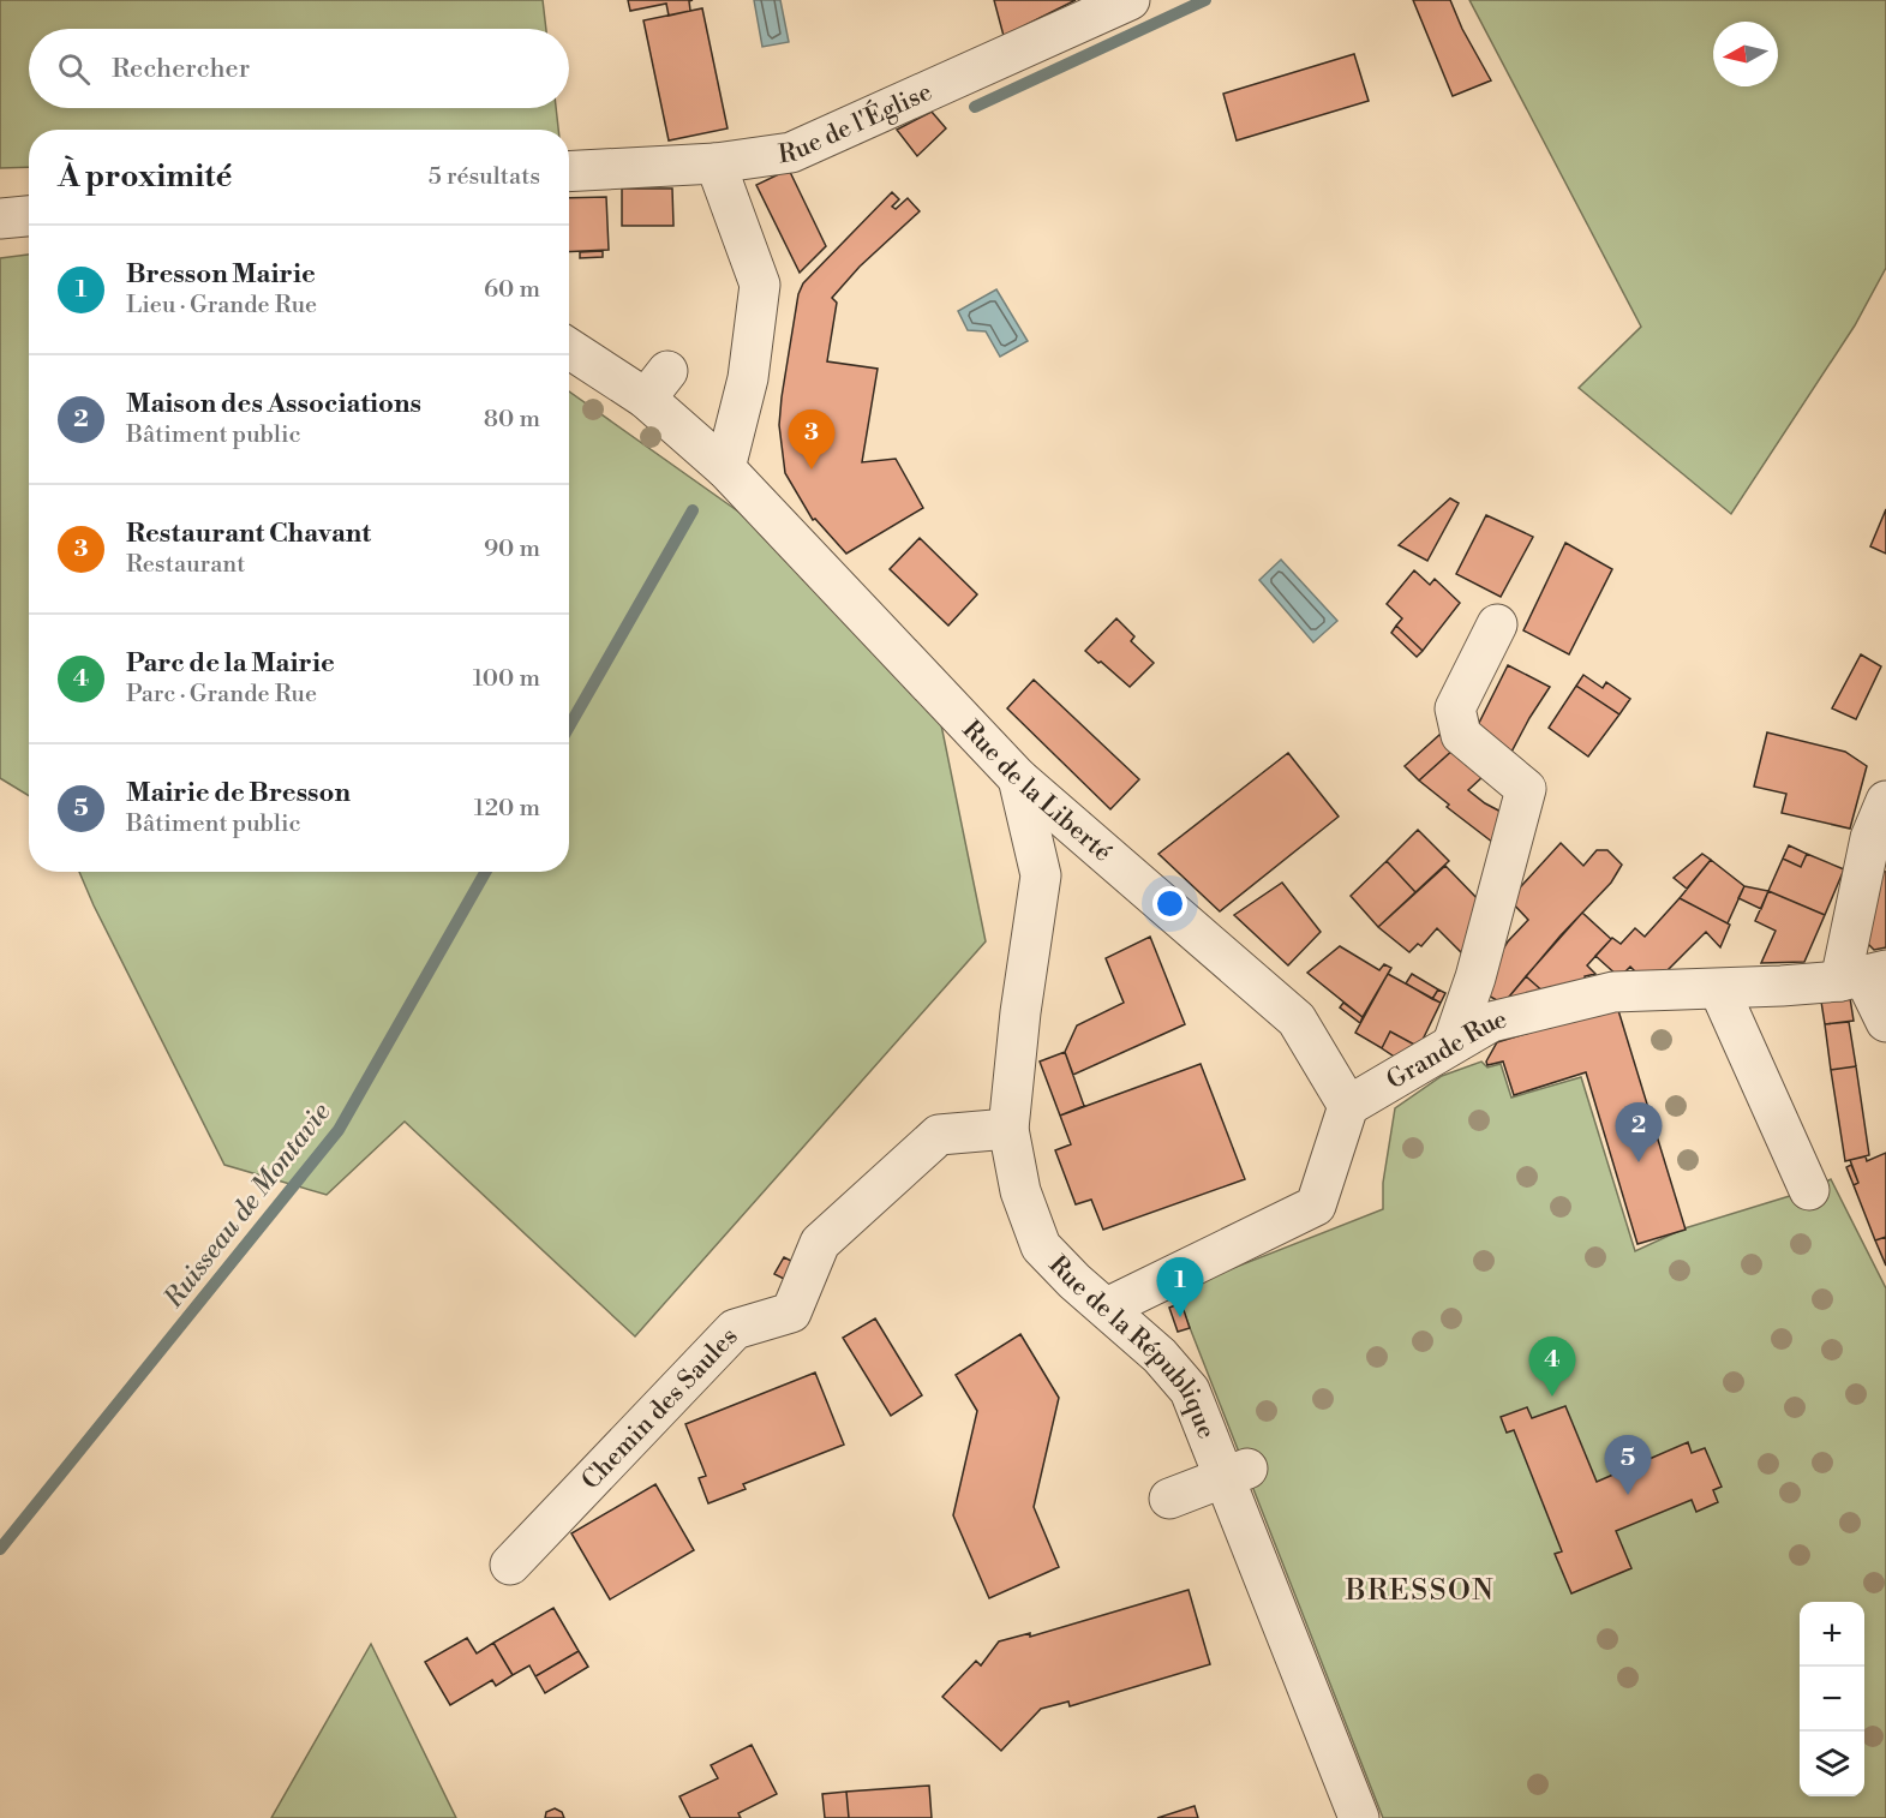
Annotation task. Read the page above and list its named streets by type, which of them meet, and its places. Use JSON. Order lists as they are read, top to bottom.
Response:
{
  "streets": {
    "street": [
      "Rue de l'Église",
      "Rue de la Liberté",
      "Grande Rue",
      "Rue de la République",
      "Chemin des Saules"
    ]
  },
  "crossings": [
    ["Rue de la Liberté", "Grande Rue"],
    ["Rue de la Liberté", "Rue de la République"],
    ["Rue de la République", "Chemin des Saules"]
  ],
  "districts": ["BRESSON"],
  "water": ["Ruisseau de Montavie"],
  "north": "left",
  "page": {
    "search": "Rechercher",
    "heading": ["À proximité", "5 résultats"],
    "list": [
      {
        "mark": "1",
        "name": "Bresson Mairie",
        "note": "Lieu · Grande Rue",
        "value": "60 m"
      },
      {
        "mark": "2",
        "name": "Maison des Associations",
        "note": "Bâtiment public",
        "value": "80 m"
      },
      {
        "mark": "3",
        "name": "Restaurant Chavant",
        "note": "Restaurant",
        "value": "90 m"
      },
      {
        "mark": "4",
        "name": "Parc de la Mairie",
        "note": "Parc · Grande Rue",
        "value": "100 m"
      },
      {
        "mark": "5",
        "name": "Mairie de Bresson",
        "note": "Bâtiment public",
        "value": "120 m"
      }
    ],
    "pins": [
      "3",
      "2",
      "1",
      "4",
      "5"
    ],
    "map_buttons": ["+", "−"]
  }
}
